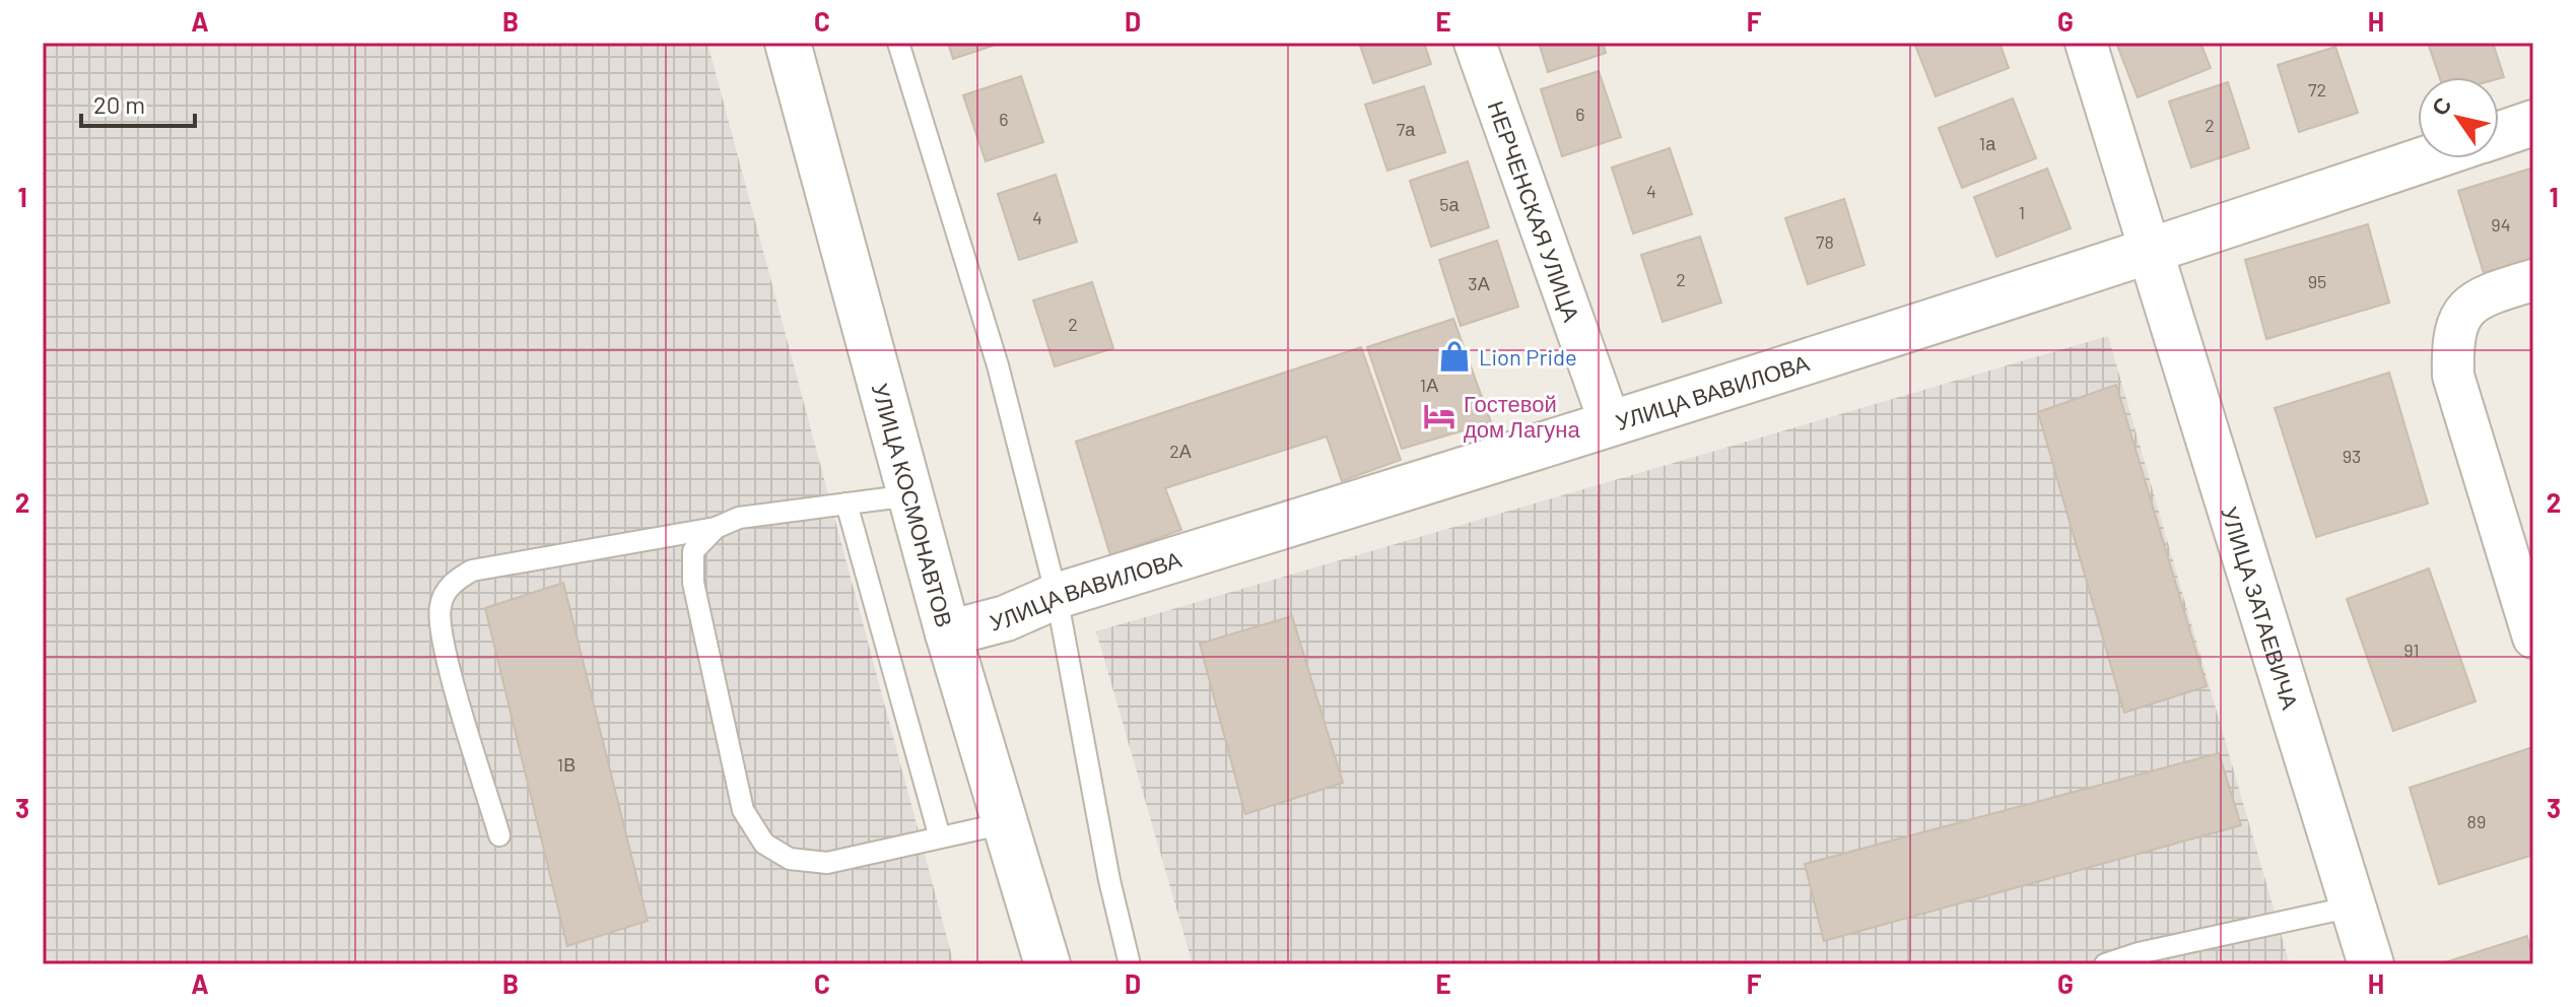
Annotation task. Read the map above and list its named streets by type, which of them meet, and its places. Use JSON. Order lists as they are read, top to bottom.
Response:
{
  "streets": {
    "street": [
      "НЕРЧЕНСКАЯ УЛИЦА",
      "УЛИЦА ВАВИЛОВА",
      "УЛИЦА КОСМОНАВТОВ",
      "УЛИЦА ЗАТАЕВИЧА"
    ]
  },
  "crossings": [
    ["НЕРЧЕНСКАЯ УЛИЦА", "УЛИЦА ВАВИЛОВА"],
    ["УЛИЦА ВАВИЛОВА", "УЛИЦА КОСМОНАВТОВ"],
    ["УЛИЦА ВАВИЛОВА", "УЛИЦА ЗАТАЕВИЧА"]
  ],
  "places": {
    "shop": ["Lion Pride"],
    "hotel": ["Гостевой дом Лагуна"]
  },
  "house_numbers": [
    "72",
    "6",
    "6",
    "2",
    "7а",
    "1а",
    "4",
    "5а",
    "1",
    "4",
    "94",
    "78",
    "2",
    "95",
    "3А",
    "2",
    "1А",
    "2А",
    "93",
    "91",
    "1В",
    "89"
  ],
  "scale_bar": "20 m",
  "north": "top left",
  "grid": {
    "columns": [
      "A",
      "B",
      "C",
      "D",
      "E",
      "F",
      "G",
      "H"
    ],
    "rows": ["1", "2", "3"]
  }
}
